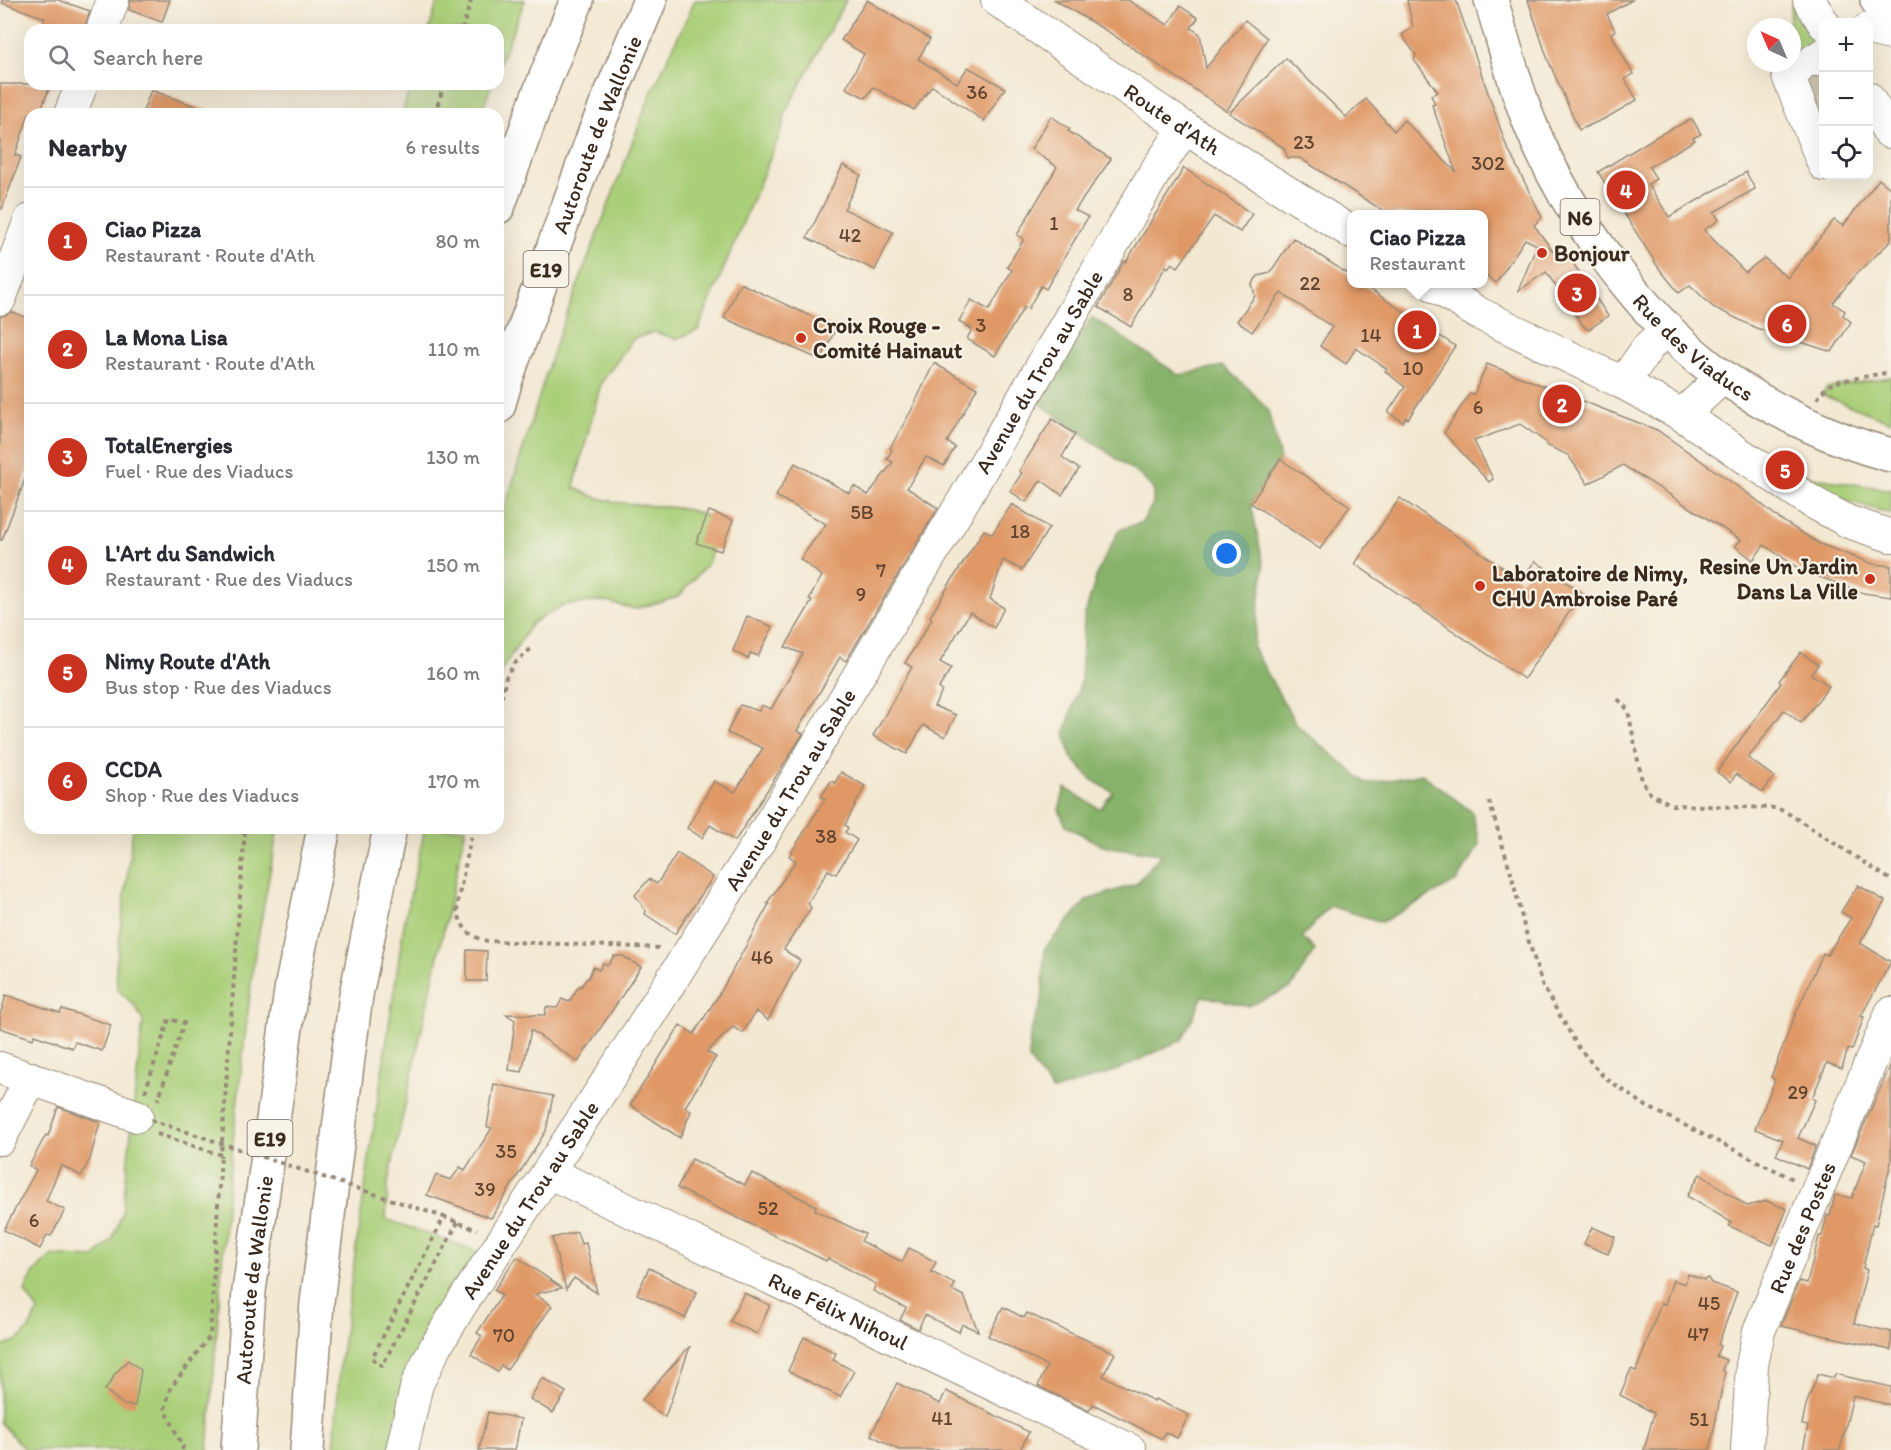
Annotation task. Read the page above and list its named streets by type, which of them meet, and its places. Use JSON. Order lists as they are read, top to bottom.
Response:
{
  "streets": {
    "main road": [
      "Autoroute de Wallonie",
      "N6",
      "E19",
      "Rue des Viaducs"
    ],
    "street": [
      "Route d'Ath",
      "Avenue du Trou au Sable",
      "Rue des Postes",
      "Rue Félix Nihoul"
    ]
  },
  "crossings": [
    ["Route d'Ath", "Avenue du Trou au Sable"],
    ["Avenue du Trou au Sable", "Rue Félix Nihoul"]
  ],
  "places": [
    "Bonjour",
    "Croix Rouge - Comité Hainaut",
    "Resine Un Jardin Dans La Ville",
    "Laboratoire de Nimy, CHU Ambroise Paré"
  ],
  "house_numbers": [
    "36",
    "23",
    "302",
    "1",
    "42",
    "22",
    "8",
    "3",
    "14",
    "10",
    "6",
    "5B",
    "18",
    "7",
    "9",
    "38",
    "46",
    "29",
    "35",
    "39",
    "52",
    "6",
    "45",
    "47",
    "70",
    "41",
    "51"
  ],
  "north": "top left",
  "page": {
    "map_buttons": ["+", "−"],
    "search": "Search here",
    "heading": ["Nearby", "6 results"],
    "pins": [
      "4",
      "3",
      "6",
      "1",
      "2",
      "5"
    ],
    "list": [
      {
        "mark": "1",
        "name": "Ciao Pizza",
        "note": "Restaurant · Route d'Ath",
        "value": "80 m"
      },
      {
        "mark": "2",
        "name": "La Mona Lisa",
        "note": "Restaurant · Route d'Ath",
        "value": "110 m"
      },
      {
        "mark": "3",
        "name": "TotalEnergies",
        "note": "Fuel · Rue des Viaducs",
        "value": "130 m"
      },
      {
        "mark": "4",
        "name": "L'Art du Sandwich",
        "note": "Restaurant · Rue des Viaducs",
        "value": "150 m"
      },
      {
        "mark": "5",
        "name": "Nimy Route d'Ath",
        "note": "Bus stop · Rue des Viaducs",
        "value": "160 m"
      },
      {
        "mark": "6",
        "name": "CCDA",
        "note": "Shop · Rue des Viaducs",
        "value": "170 m"
      }
    ],
    "popup": ["Ciao Pizza", "Restaurant"]
  }
}
